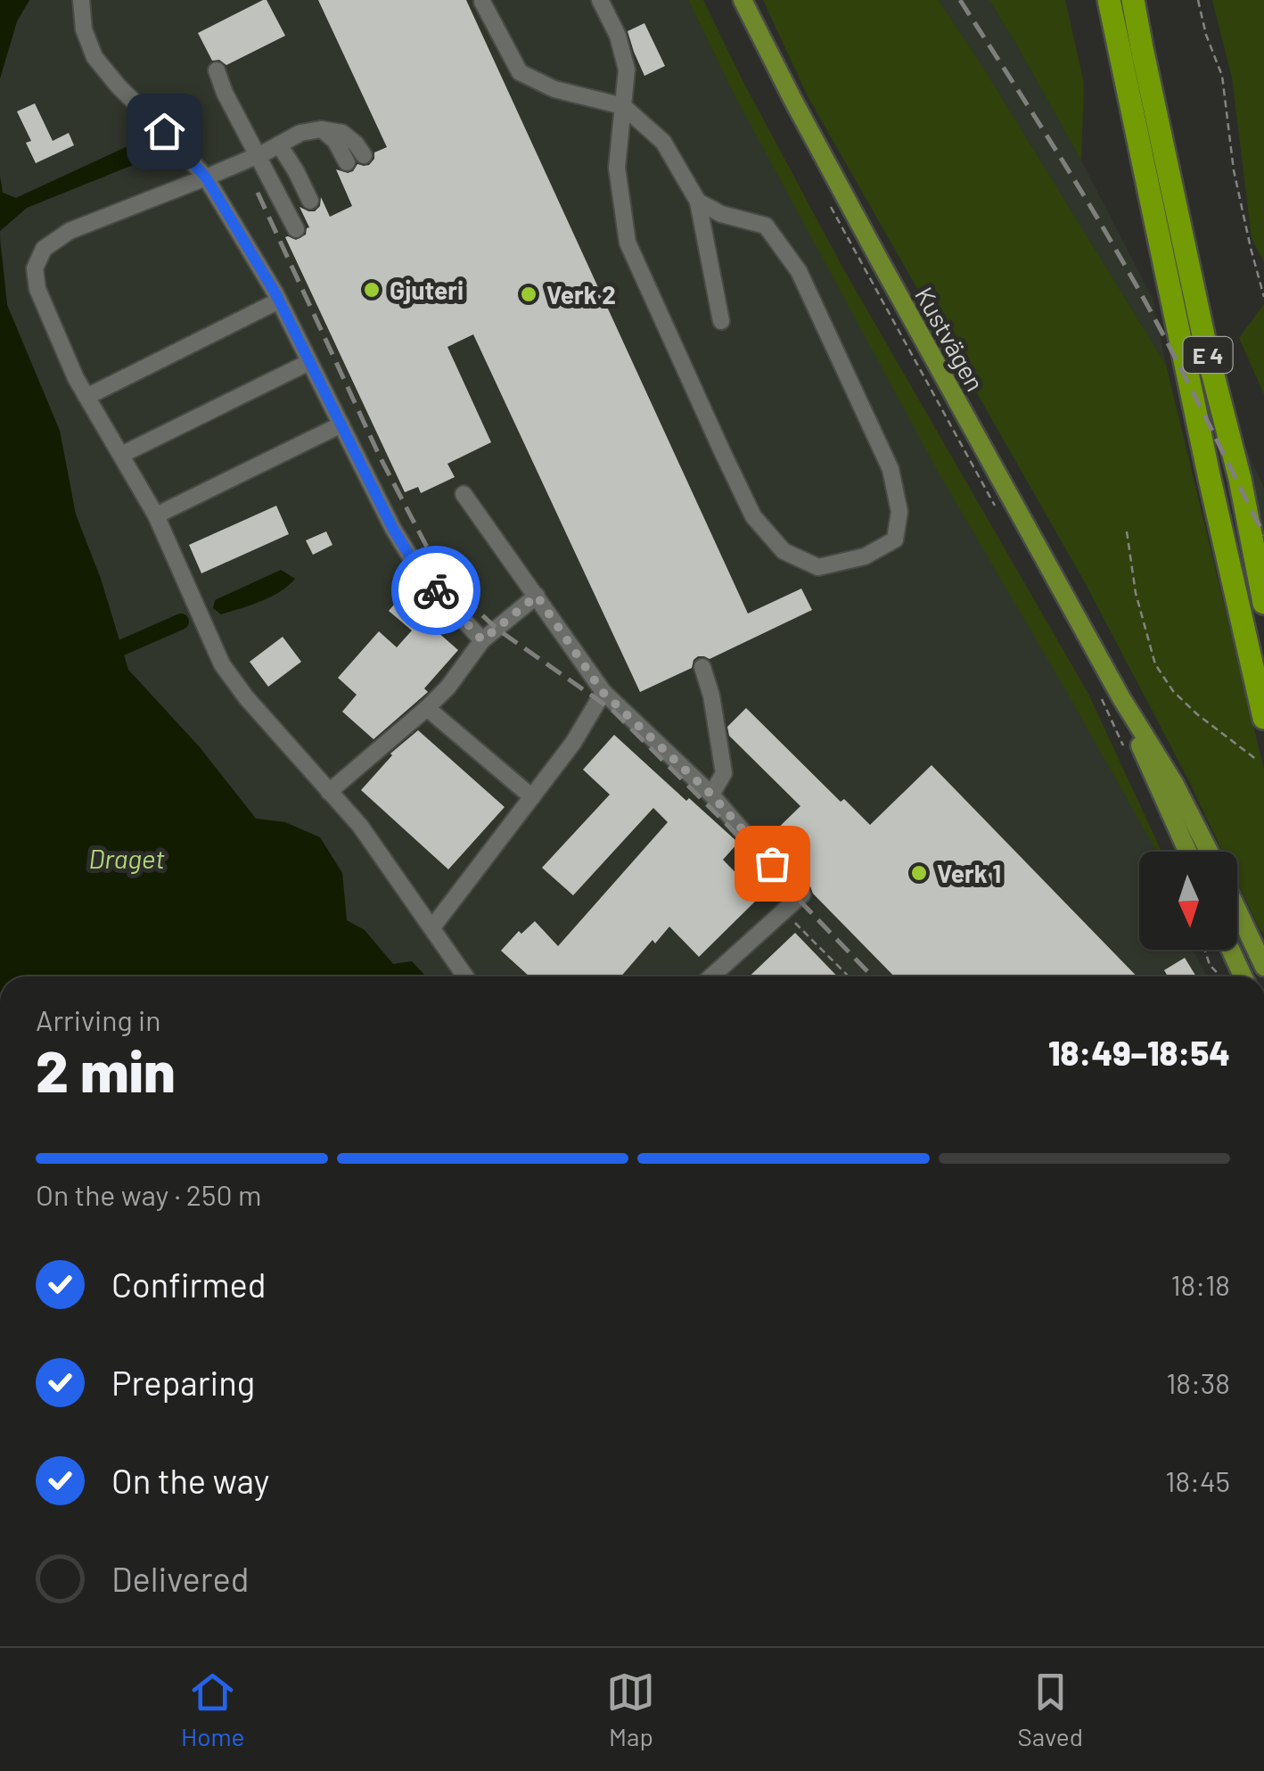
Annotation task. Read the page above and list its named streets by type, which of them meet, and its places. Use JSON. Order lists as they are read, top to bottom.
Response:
{
  "streets": {
    "highway": ["E 4"],
    "main road": ["Kustvägen"]
  },
  "water": ["Draget"],
  "places": ["Gjuteri", "Verk 2", "Verk 1"],
  "north": "bottom",
  "page": {
    "heading": ["2 min", "Arriving in", "18:49–18:54"],
    "bar": "On the way · 250 m",
    "list": [
      ["Confirmed", "18:18"],
      ["Preparing", "18:38"],
      ["On the way", "18:45"],
      "Delivered"
    ],
    "tabs": ["Home", "Map", "Saved"]
  }
}
